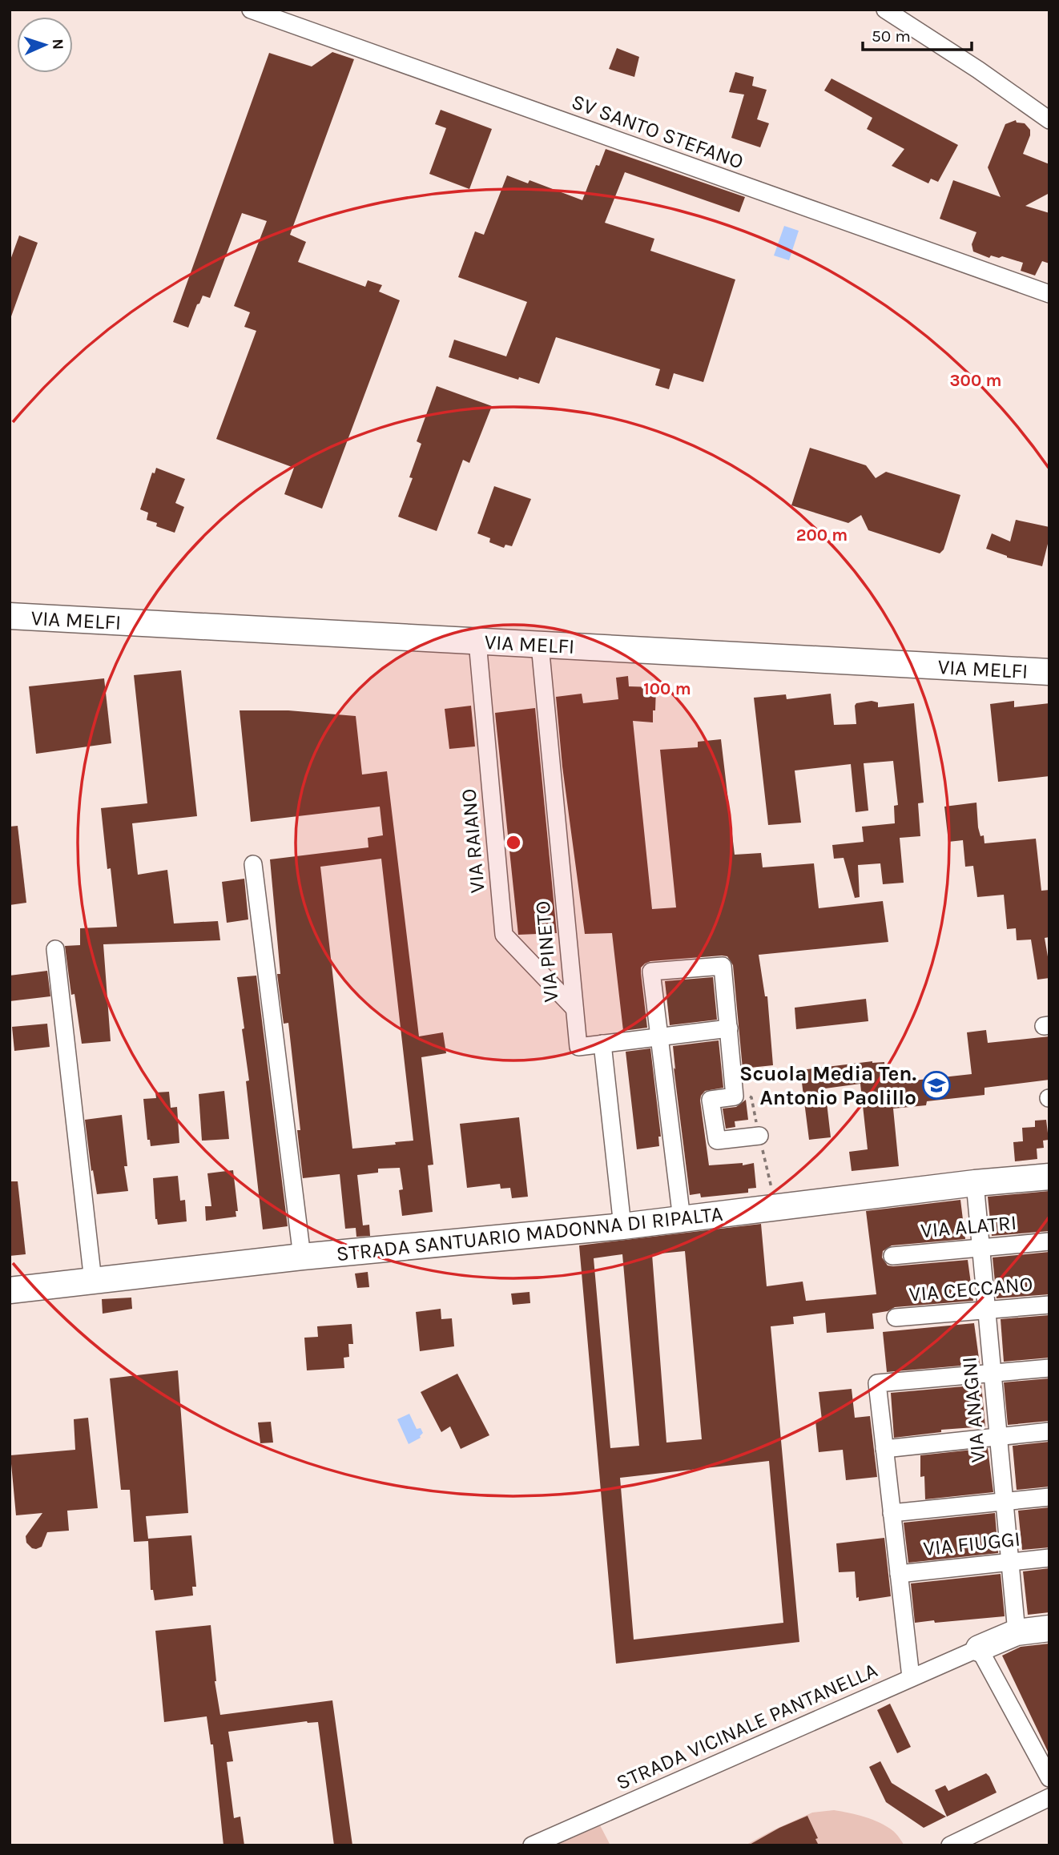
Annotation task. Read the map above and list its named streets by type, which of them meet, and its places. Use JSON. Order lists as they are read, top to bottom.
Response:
{
  "streets": {
    "street": [
      "SV SANTO STEFANO",
      "VIA MELFI",
      "VIA RAIANO",
      "VIA PINETO",
      "VIA ALATRI",
      "STRADA SANTUARIO MADONNA DI RIPALTA",
      "VIA CECCANO",
      "VIA ANAGNI",
      "VIA FIUGGI",
      "STRADA VICINALE PANTANELLA"
    ]
  },
  "crossings": [
    ["VIA MELFI", "VIA RAIANO"],
    ["VIA MELFI", "VIA PINETO"],
    ["VIA RAIANO", "VIA PINETO"],
    ["VIA ALATRI", "VIA ANAGNI"],
    ["STRADA SANTUARIO MADONNA DI RIPALTA", "VIA ANAGNI"],
    ["VIA CECCANO", "VIA ANAGNI"],
    ["VIA ANAGNI", "VIA FIUGGI"]
  ],
  "places": {
    "school or university": ["Scuola Media Ten. Antonio Paolillo"]
  },
  "scale_bar": "50 m",
  "north": "right",
  "rings": ["300 m", "200 m", "100 m"]
}
